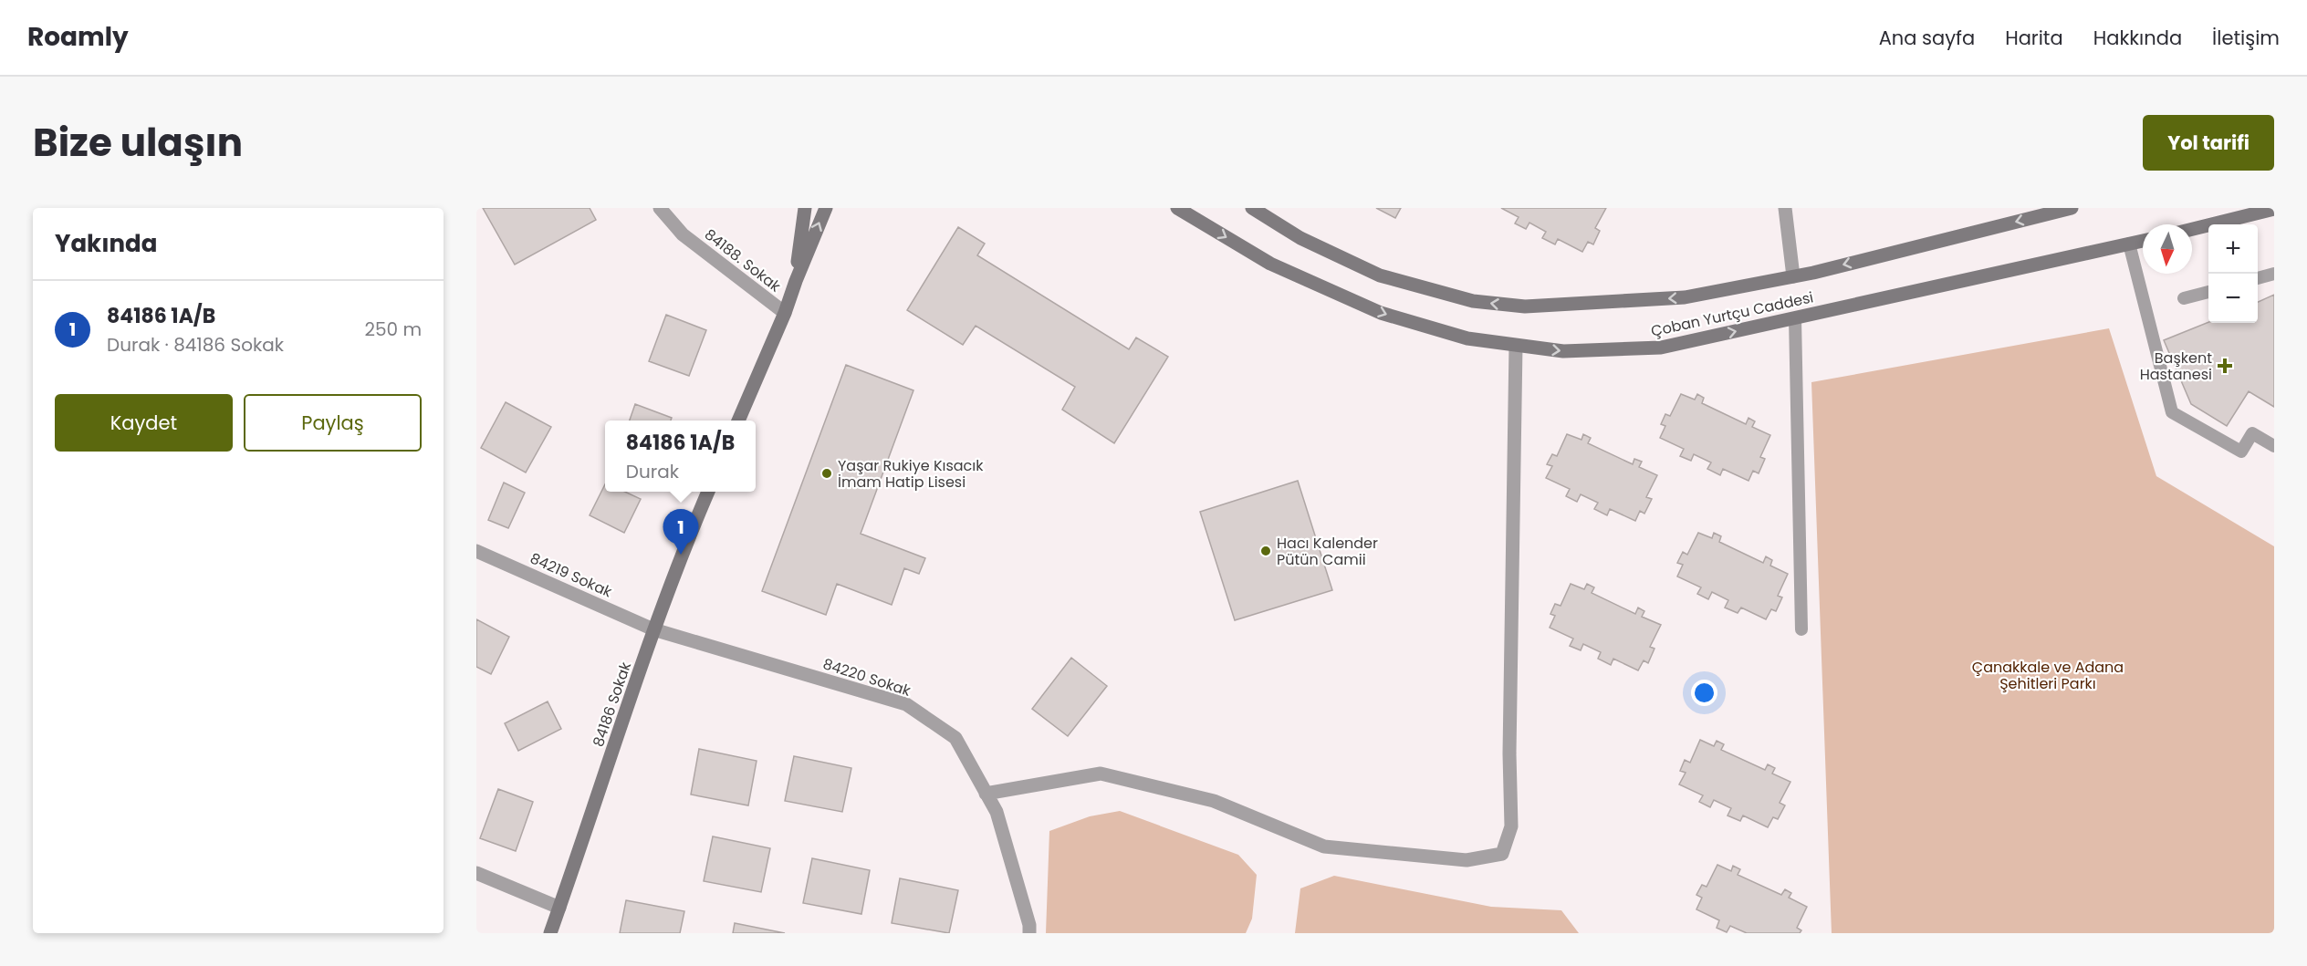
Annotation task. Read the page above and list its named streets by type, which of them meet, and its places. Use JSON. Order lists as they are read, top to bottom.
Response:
{
  "streets": {
    "main road": ["Çoban Yurtçu Caddesi", "84186 Sokak"],
    "street": ["84188. Sokak", "84219 Sokak", "84220 Sokak"]
  },
  "crossings": [
    ["84219 Sokak", "84220 Sokak"],
    ["84219 Sokak", "84186 Sokak"],
    ["84220 Sokak", "84186 Sokak"]
  ],
  "parks": ["Çanakkale ve Adana Şehitleri Parkı"],
  "places": {
    "health": ["Başkent Hastanesi"],
    "other": ["Yaşar Rukiye Kısacık İmam Hatip Lisesi", "Hacı Kalender Pütün Camii"]
  },
  "north": "bottom",
  "page": {
    "header": "Roamly",
    "nav": [
      "Ana sayfa",
      "Harita",
      "Hakkında",
      "İletişim"
    ],
    "title": "Bize ulaşın",
    "buttons": [
      "Yol tarifi",
      ["Kaydet", "Paylaş"]
    ],
    "heading": "Yakında",
    "map_buttons": ["+", "−"],
    "list": [
      {
        "mark": "1",
        "name": "84186 1A/B",
        "note": "Durak · 84186 Sokak",
        "value": "250 m"
      }
    ],
    "popup": ["84186 1A/B", "Durak"],
    "pins": "1"
  }
}
